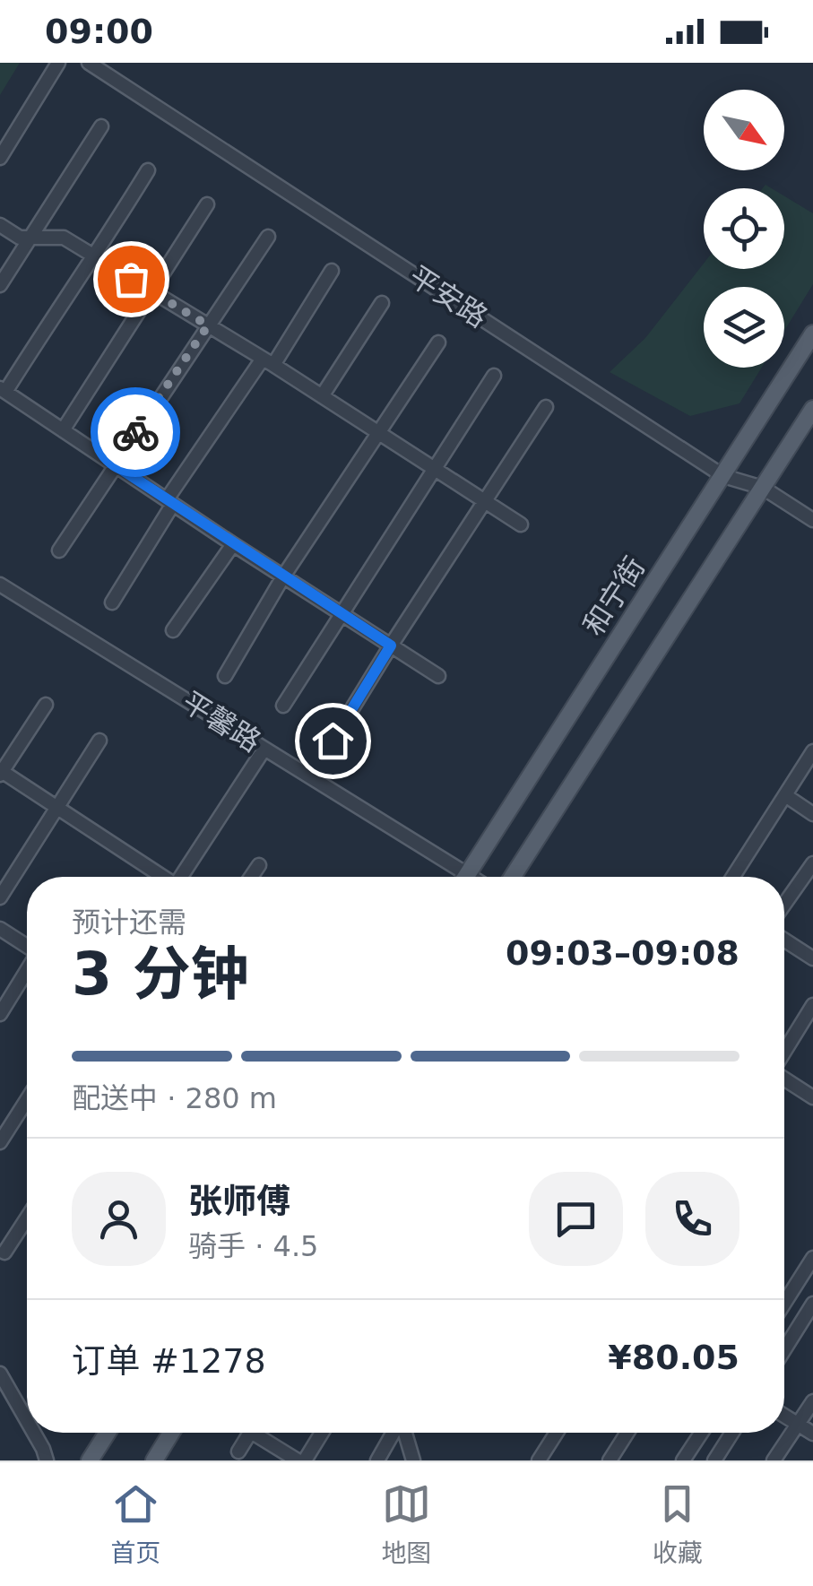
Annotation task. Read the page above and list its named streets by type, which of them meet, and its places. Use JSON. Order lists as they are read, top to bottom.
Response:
{
  "streets": {
    "main road": ["和宁街"],
    "street": ["平安路", "平馨路"]
  },
  "crossings": [
    ["平安路", "和宁街"]
  ],
  "north": "bottom right",
  "page": {
    "status": "09:00",
    "heading": ["3 分钟", "预计还需", "09:03–09:08"],
    "panel": [
      "张师傅",
      "骑手 · 4.5",
      "订单 #1278",
      "¥80.05"
    ],
    "bar": "配送中 · 280 m",
    "tabs": ["首页", "地图", "收藏"]
  }
}
